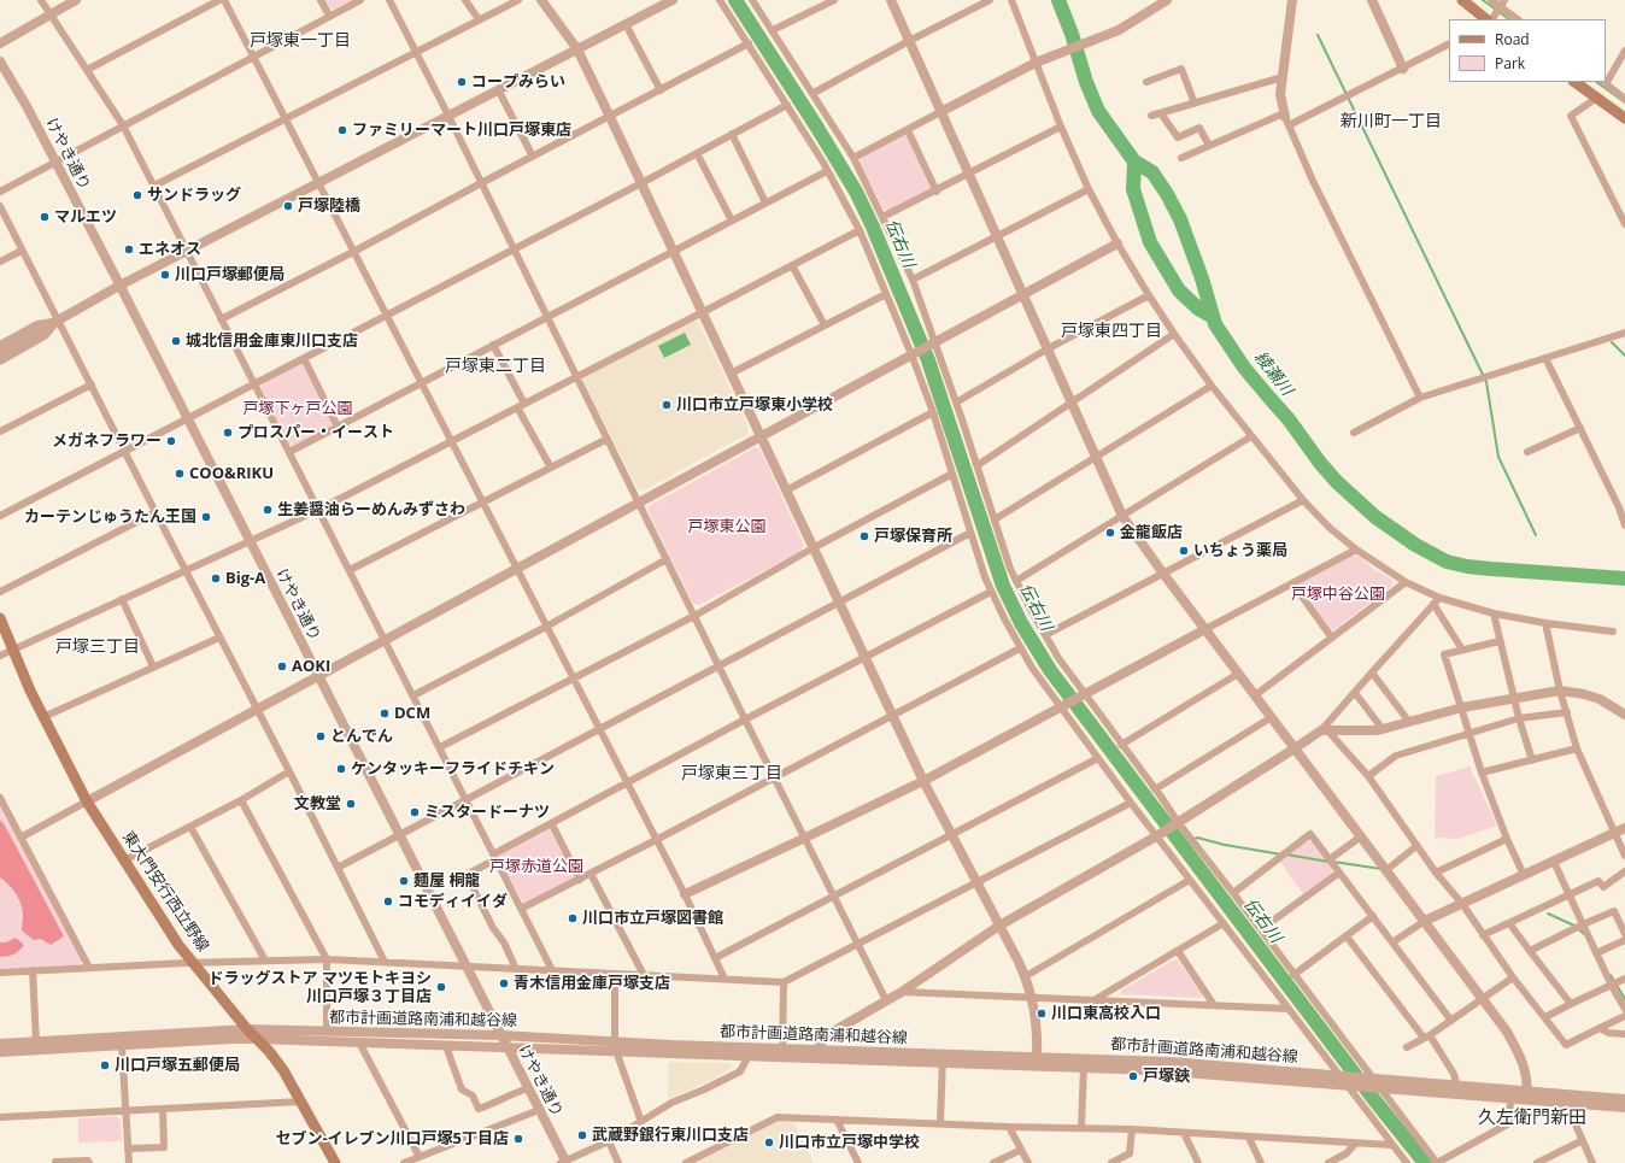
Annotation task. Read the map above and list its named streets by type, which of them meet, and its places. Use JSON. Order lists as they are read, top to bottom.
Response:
{
  "streets": {
    "main road": ["東大門安行西立野線"],
    "street": ["けやき通り", "都市計画道路南浦和越谷線"]
  },
  "crossings": [
    ["けやき通り", "都市計画道路南浦和越谷線"],
    ["東大門安行西立野線", "都市計画道路南浦和越谷線"]
  ],
  "districts": [
    "戸塚東一丁目",
    "新川町一丁目",
    "戸塚東四丁目",
    "戸塚東二丁目",
    "戸塚三丁目",
    "戸塚東三丁目",
    "久左衛門新田"
  ],
  "water": ["伝右川", "綾瀬川"],
  "parks": [
    "戸塚下ヶ戸公園",
    "戸塚東公園",
    "戸塚中谷公園",
    "戸塚赤道公園"
  ],
  "places": [
    "コープみらい",
    "ファミリーマート川口戸塚東店",
    "サンドラッグ",
    "戸塚陸橋",
    "マルエツ",
    "エネオス",
    "川口戸塚郵便局",
    "城北信用金庫東川口支店",
    "川口市立戸塚東小学校",
    "プロスパー・イースト",
    "メガネフラワー",
    "COO&RIKU",
    "生姜醤油らーめんみずさわ",
    "カーテンじゅうたん王国",
    "金龍飯店",
    "戸塚保育所",
    "いちょう薬局",
    "Big-A",
    "AOKI",
    "DCM",
    "とんでん",
    "ケンタッキーフライドチキン",
    "文教堂",
    "ミスタードーナツ",
    "麺屋 桐龍",
    "コモディイイダ",
    "川口市立戸塚図書館",
    "青木信用金庫戸塚支店",
    "ドラッグストア マツモトキヨシ 川口戸塚３丁目店",
    "川口東高校入口",
    "川口戸塚五郵便局",
    "戸塚鋏",
    "武蔵野銀行東川口支店",
    "セブン-イレブン川口戸塚5丁目店",
    "川口市立戸塚中学校"
  ],
  "legend": ["Road", "Park"]
}
